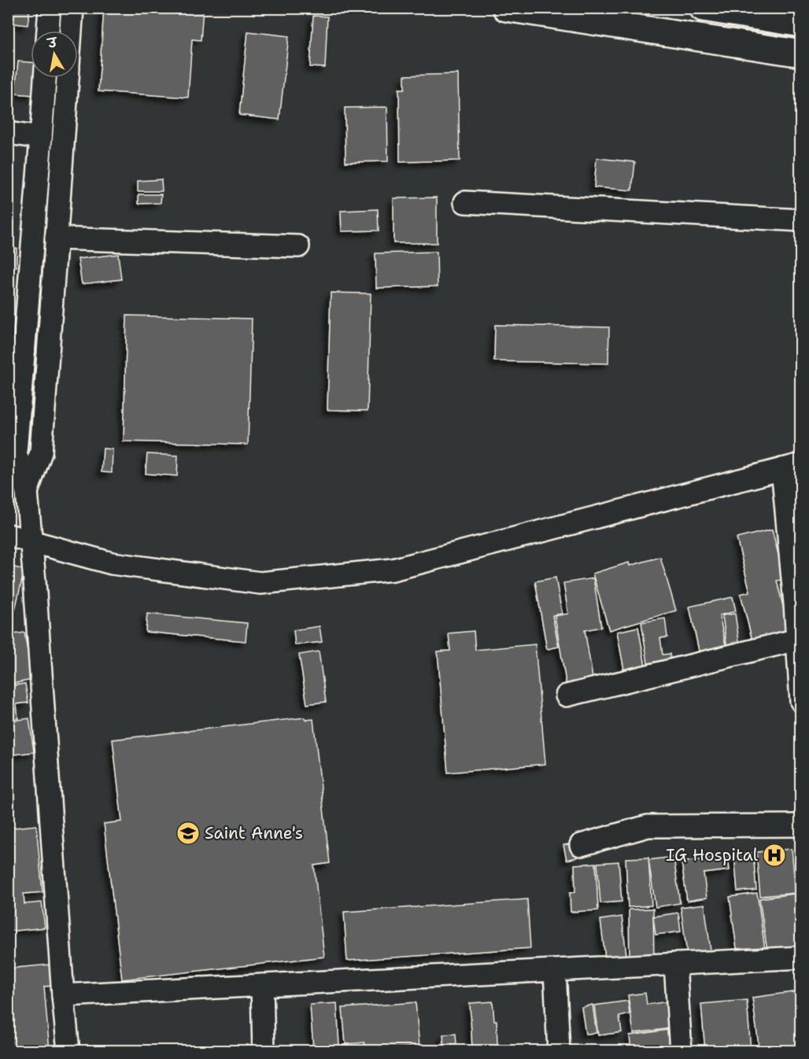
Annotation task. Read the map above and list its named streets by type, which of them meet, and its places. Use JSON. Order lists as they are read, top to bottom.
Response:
{
  "places": {
    "school or university": ["Saint Anne's"],
    "hospital": ["IG Hospital"]
  },
  "north": "top"
}
